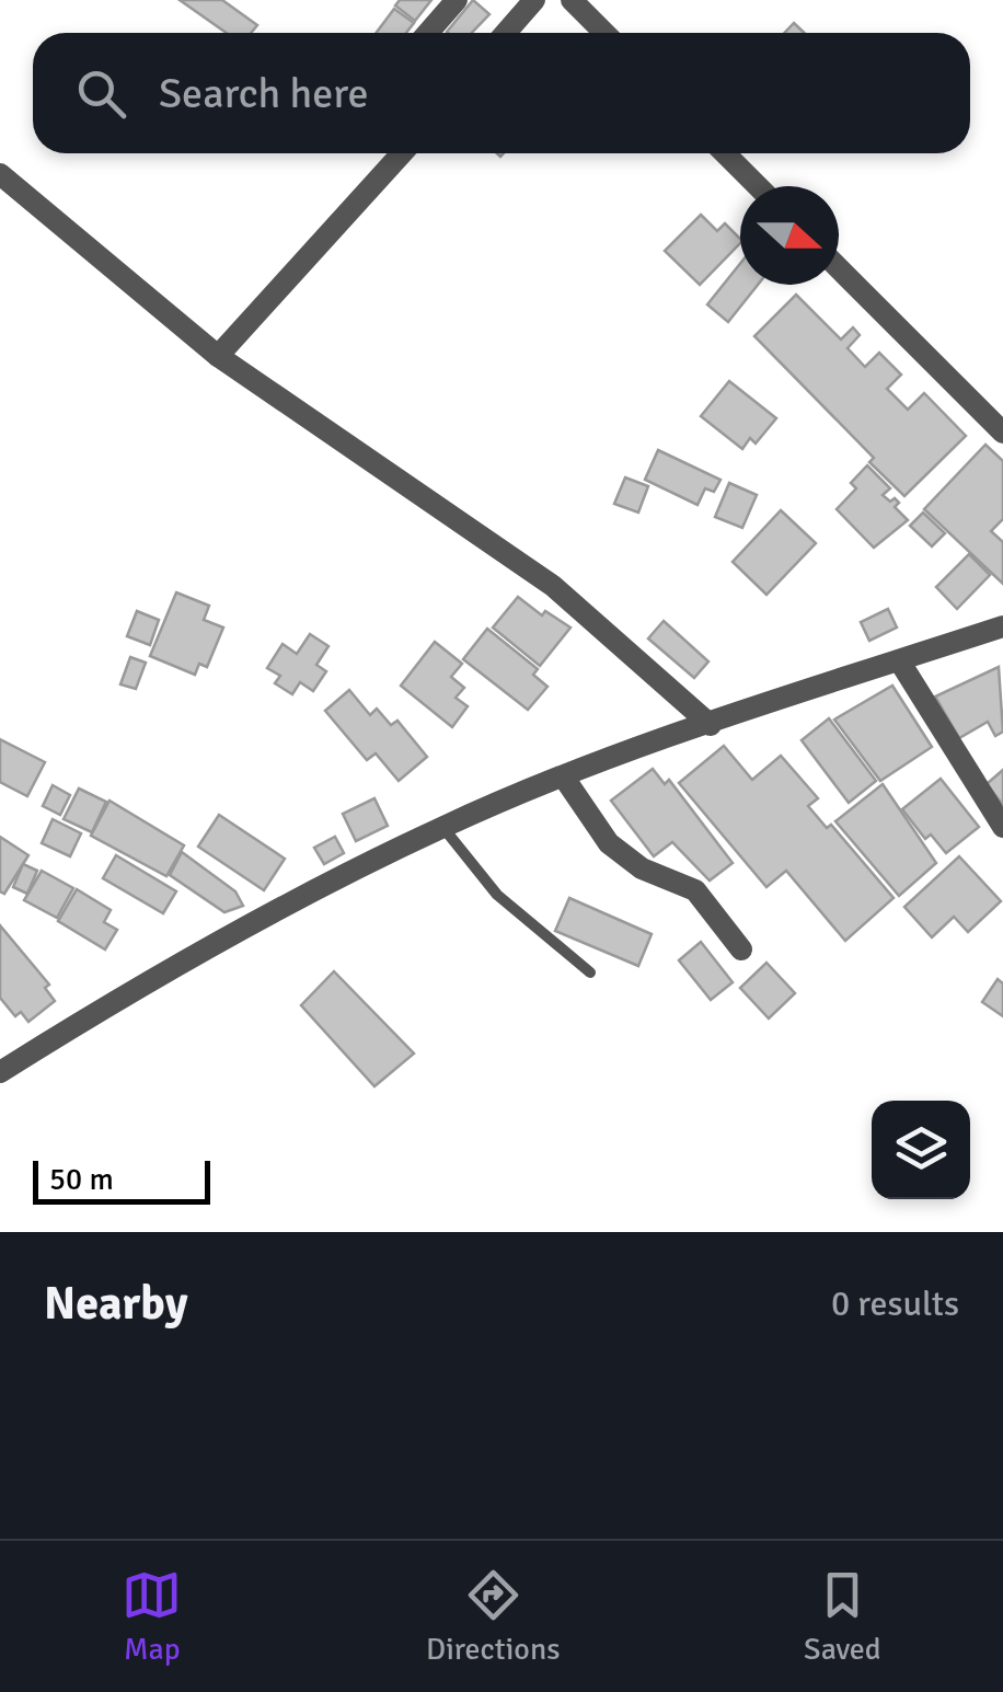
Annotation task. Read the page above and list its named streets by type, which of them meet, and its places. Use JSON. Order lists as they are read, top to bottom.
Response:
{
  "scale_bar": "50 m",
  "north": "right",
  "page": {
    "search": "Search here",
    "scale": "50 m",
    "heading": ["Nearby", "0 results"],
    "nav": ["Map", "Directions", "Saved"]
  }
}
